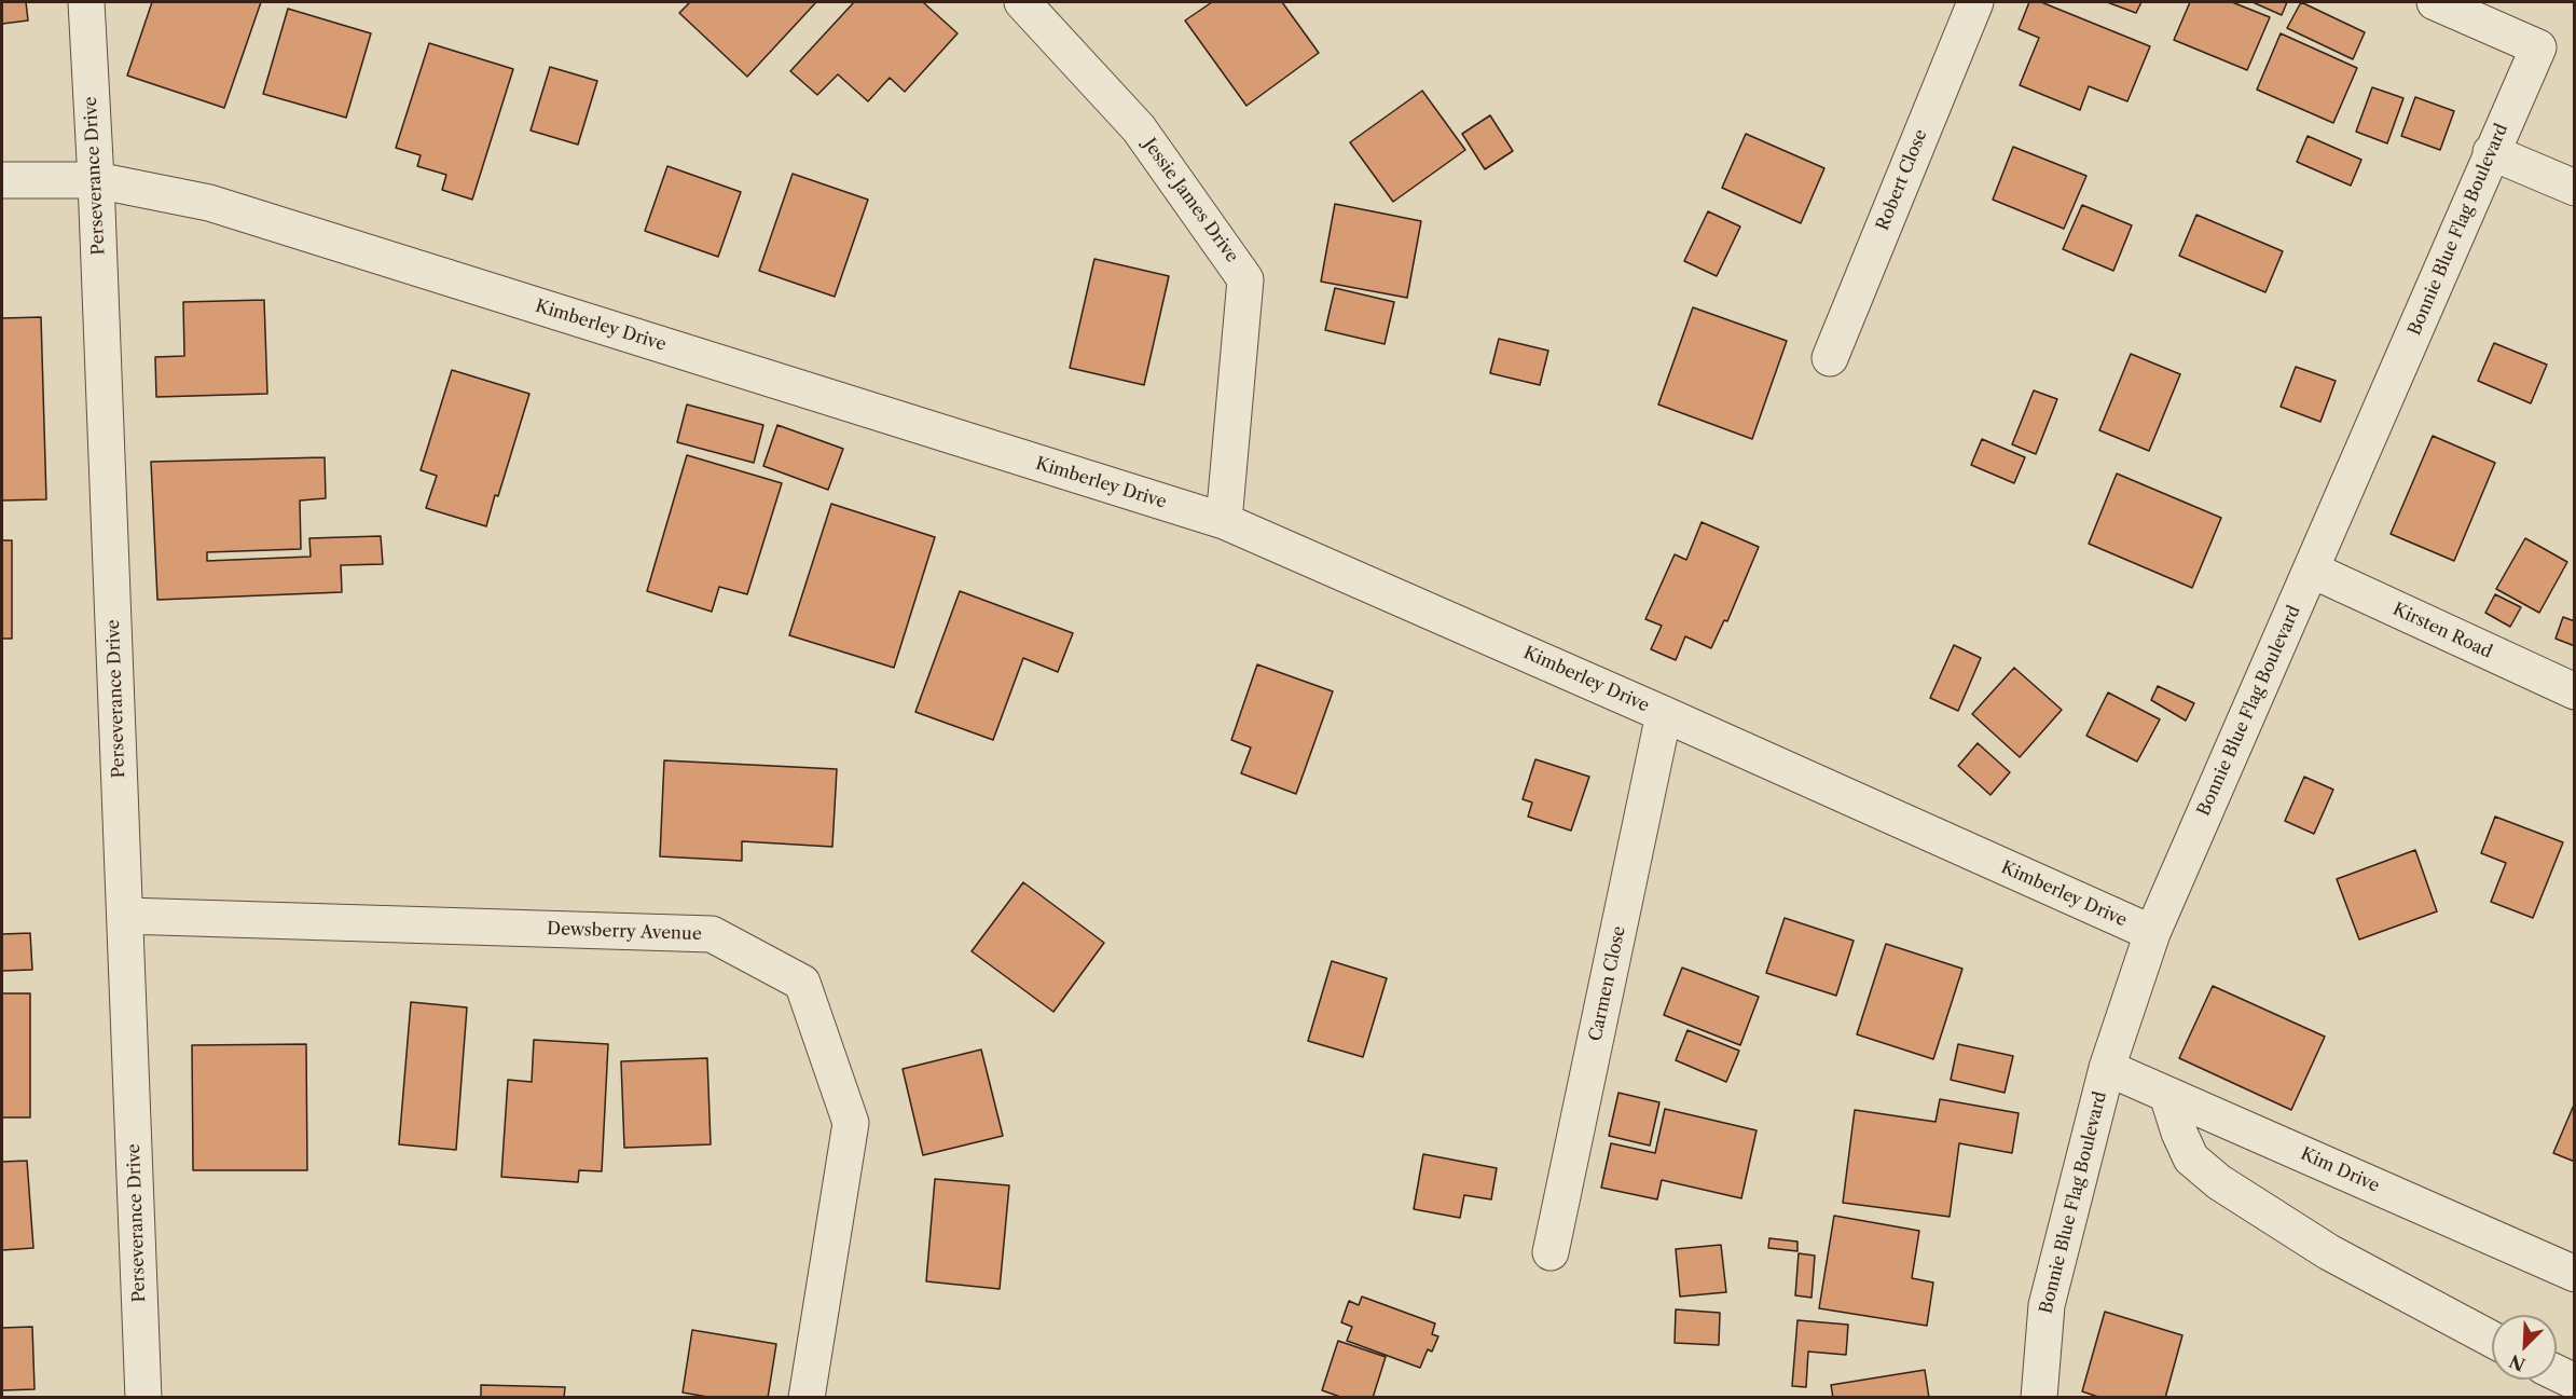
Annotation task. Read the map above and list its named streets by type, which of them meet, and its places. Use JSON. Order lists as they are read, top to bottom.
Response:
{
  "streets": {
    "street": [
      "Perseverance Drive",
      "Robert Close",
      "Jessie James Drive",
      "Bonnie Blue Flag Boulevard",
      "Kimberley Drive",
      "Kirsten Road",
      "Dewsberry Avenue",
      "Carmen Close",
      "Kim Drive"
    ]
  },
  "crossings": [
    ["Perseverance Drive", "Kimberley Drive"],
    ["Perseverance Drive", "Dewsberry Avenue"],
    ["Jessie James Drive", "Kimberley Drive"],
    ["Bonnie Blue Flag Boulevard", "Kimberley Drive"],
    ["Bonnie Blue Flag Boulevard", "Kirsten Road"],
    ["Bonnie Blue Flag Boulevard", "Kim Drive"],
    ["Kimberley Drive", "Carmen Close"]
  ],
  "north": "bottom left"
}
